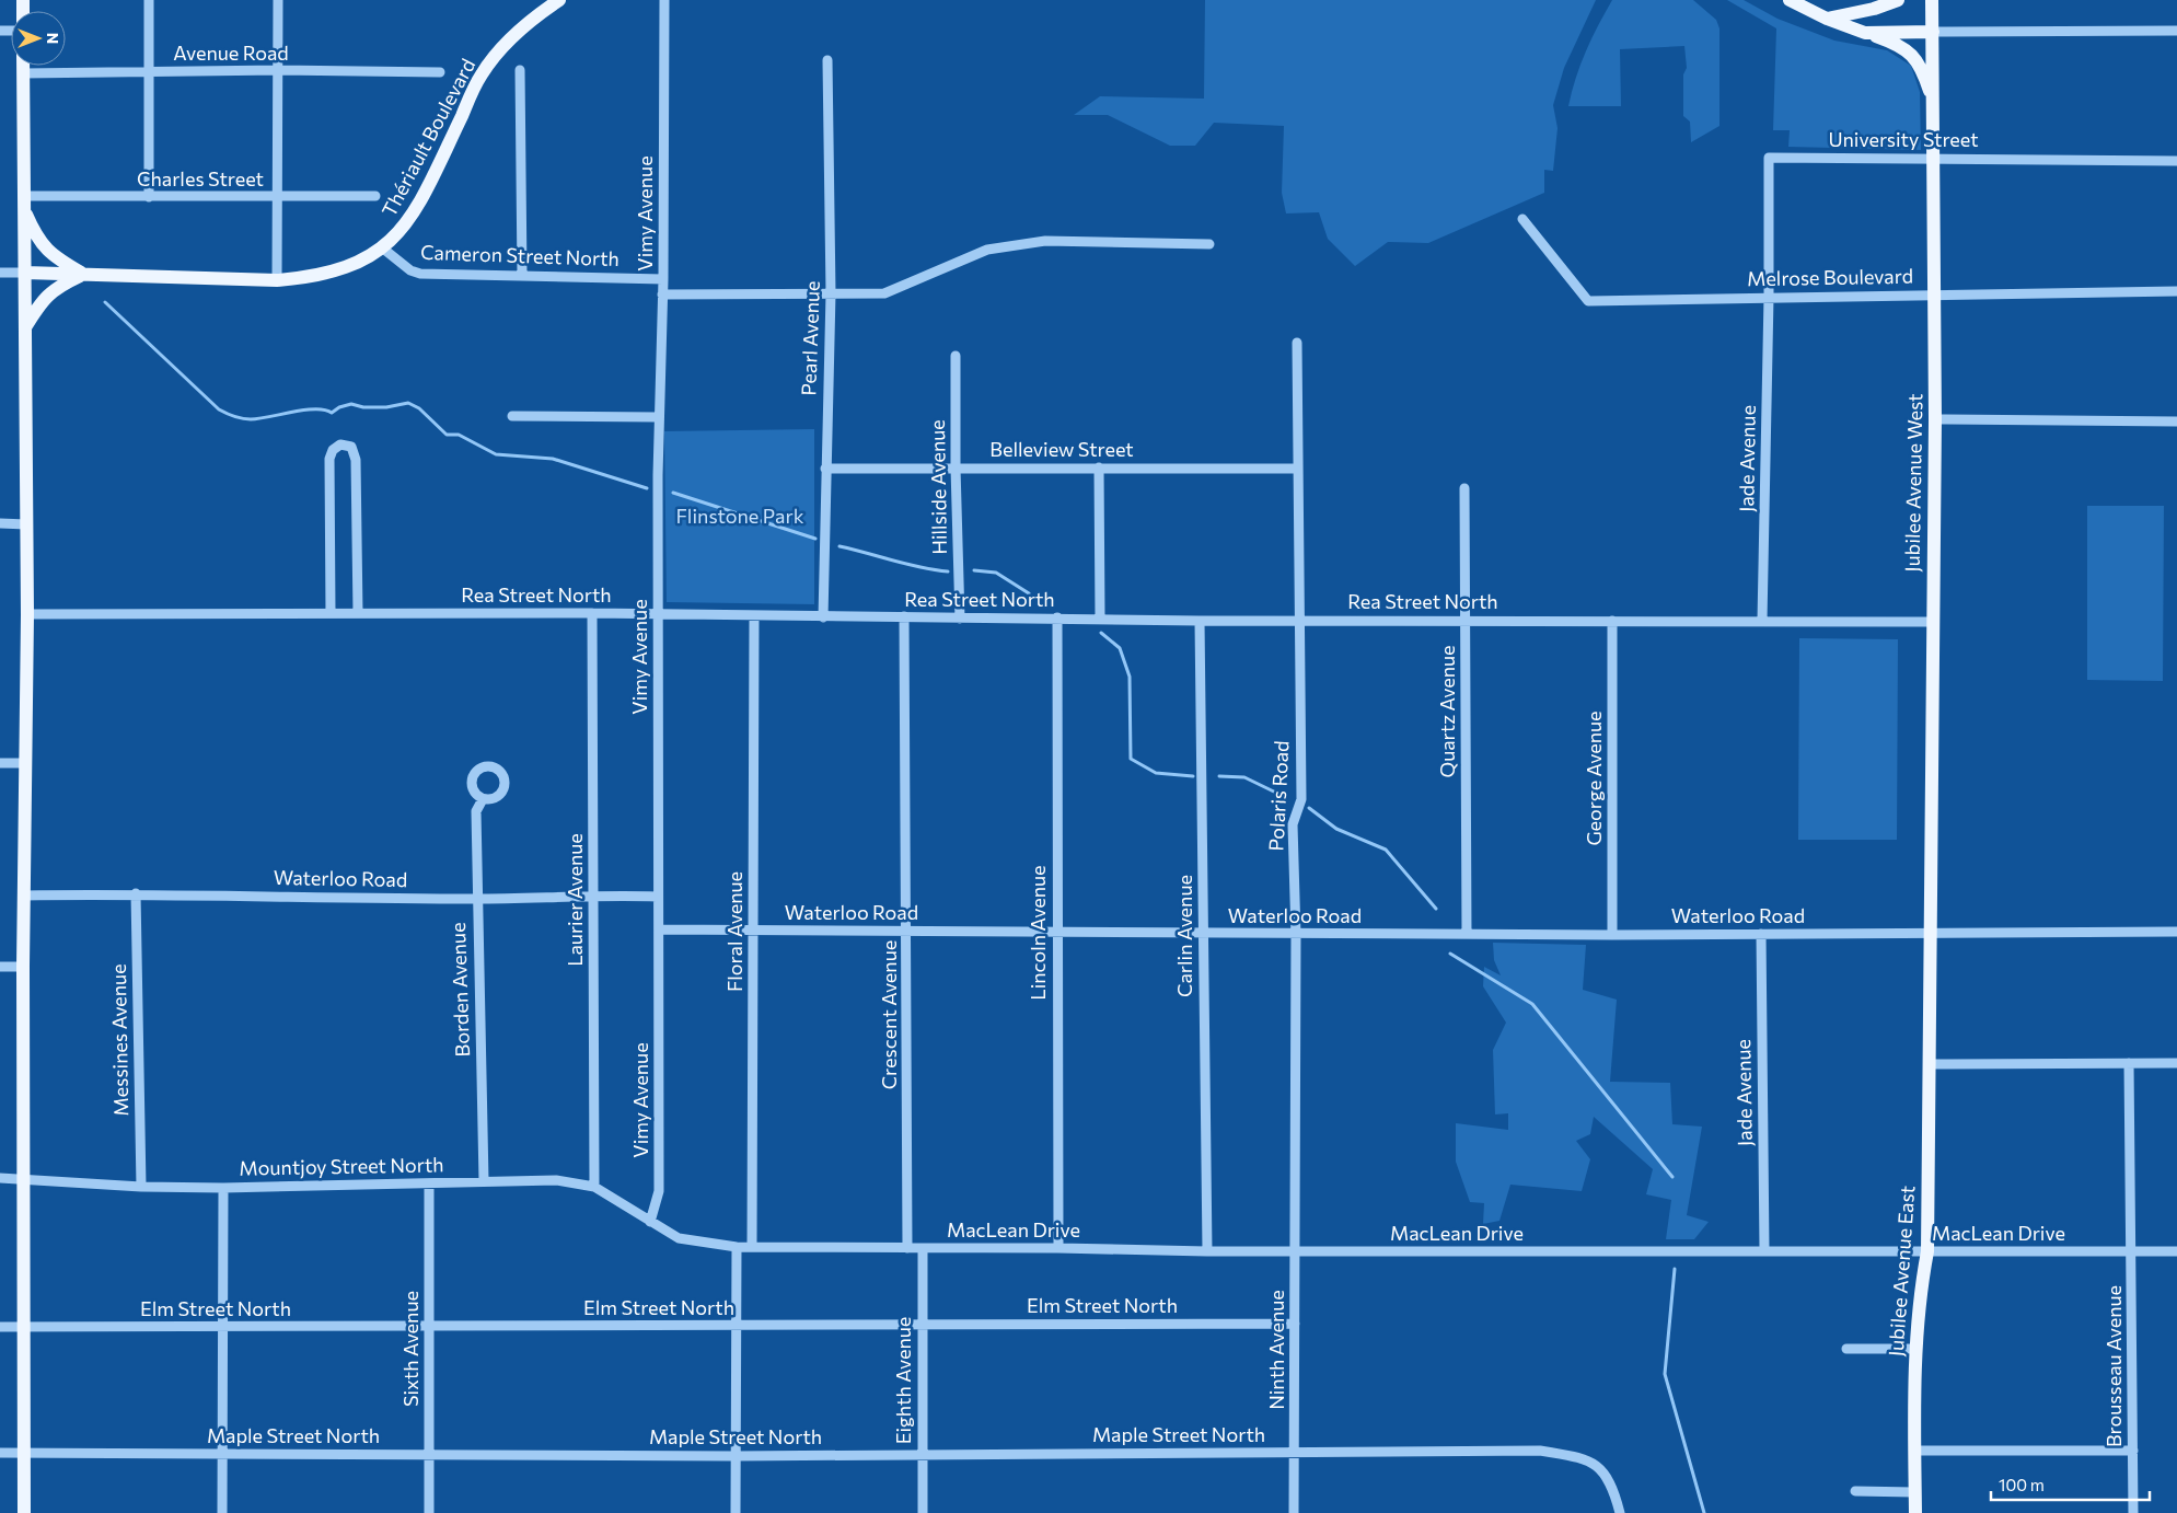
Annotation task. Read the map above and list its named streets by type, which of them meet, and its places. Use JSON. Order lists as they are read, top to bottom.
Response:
{
  "streets": {
    "main road": ["Thériault Boulevard", "Jubilee Avenue West", "Jubilee Avenue East"],
    "street": [
      "Avenue Road",
      "University Street",
      "Charles Street",
      "Vimy Avenue",
      "Cameron Street North",
      "Melrose Boulevard",
      "Pearl Avenue",
      "Belleview Street",
      "Jade Avenue",
      "Hillside Avenue",
      "Rea Street North",
      "Quartz Avenue",
      "George Avenue",
      "Polaris Road",
      "Waterloo Road",
      "Laurier Avenue",
      "Floral Avenue",
      "Lincoln Avenue",
      "Carlin Avenue",
      "Borden Avenue",
      "Crescent Avenue",
      "Messines Avenue",
      "Mountjoy Street North",
      "MacLean Drive",
      "Elm Street North",
      "Sixth Avenue",
      "Ninth Avenue",
      "Brousseau Avenue",
      "Eighth Avenue",
      "Maple Street North"
    ]
  },
  "crossings": [
    ["Thériault Boulevard", "Cameron Street North"],
    ["University Street", "Melrose Boulevard"],
    ["University Street", "Jade Avenue"],
    ["University Street", "Jubilee Avenue West"],
    ["Vimy Avenue", "Cameron Street North"],
    ["Vimy Avenue", "Rea Street North"],
    ["Vimy Avenue", "Waterloo Road"],
    ["Vimy Avenue", "Mountjoy Street North"],
    ["Melrose Boulevard", "Jade Avenue"],
    ["Melrose Boulevard", "Jubilee Avenue West"],
    ["Pearl Avenue", "Belleview Street"],
    ["Pearl Avenue", "Rea Street North"],
    ["Belleview Street", "Hillside Avenue"],
    ["Belleview Street", "Polaris Road"],
    ["Jade Avenue", "Rea Street North"],
    ["Jade Avenue", "Waterloo Road"],
    ["Jade Avenue", "MacLean Drive"],
    ["Jubilee Avenue West", "Rea Street North"],
    ["Jubilee Avenue West", "Waterloo Road"],
    ["Jubilee Avenue West", "Jubilee Avenue East"],
    ["Hillside Avenue", "Rea Street North"],
    ["Rea Street North", "Quartz Avenue"],
    ["Rea Street North", "George Avenue"],
    ["Rea Street North", "Polaris Road"],
    ["Rea Street North", "Laurier Avenue"],
    ["Rea Street North", "Floral Avenue"],
    ["Rea Street North", "Lincoln Avenue"],
    ["Rea Street North", "Carlin Avenue"],
    ["Rea Street North", "Crescent Avenue"],
    ["Quartz Avenue", "Waterloo Road"],
    ["George Avenue", "Waterloo Road"],
    ["Polaris Road", "Waterloo Road"],
    ["Polaris Road", "MacLean Drive"],
    ["Polaris Road", "Ninth Avenue"],
    ["Waterloo Road", "Laurier Avenue"],
    ["Waterloo Road", "Floral Avenue"],
    ["Waterloo Road", "Lincoln Avenue"],
    ["Waterloo Road", "Carlin Avenue"],
    ["Waterloo Road", "Borden Avenue"],
    ["Waterloo Road", "Crescent Avenue"],
    ["Waterloo Road", "Messines Avenue"],
    ["Waterloo Road", "Jubilee Avenue East"],
    ["Laurier Avenue", "Mountjoy Street North"],
    ["Floral Avenue", "MacLean Drive"],
    ["Lincoln Avenue", "MacLean Drive"],
    ["Carlin Avenue", "MacLean Drive"],
    ["Borden Avenue", "Mountjoy Street North"],
    ["Crescent Avenue", "MacLean Drive"],
    ["Messines Avenue", "Mountjoy Street North"],
    ["Mountjoy Street North", "Sixth Avenue"],
    ["MacLean Drive", "Jubilee Avenue East"],
    ["MacLean Drive", "Ninth Avenue"],
    ["MacLean Drive", "Brousseau Avenue"],
    ["MacLean Drive", "Eighth Avenue"],
    ["Elm Street North", "Sixth Avenue"],
    ["Elm Street North", "Ninth Avenue"],
    ["Elm Street North", "Eighth Avenue"],
    ["Sixth Avenue", "Maple Street North"],
    ["Ninth Avenue", "Maple Street North"],
    ["Eighth Avenue", "Maple Street North"]
  ],
  "parks": ["Flinstone Park"],
  "scale_bar": "100 m",
  "north": "right"
}
